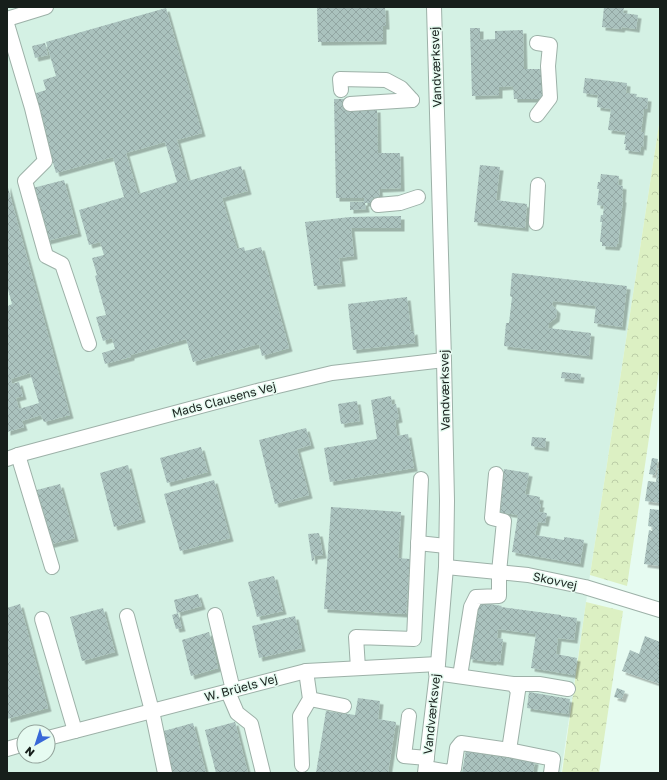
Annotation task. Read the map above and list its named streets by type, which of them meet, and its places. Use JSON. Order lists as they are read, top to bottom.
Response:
{
  "streets": {
    "street": [
      "Vandværksvej",
      "Mads Clausens Vej",
      "Skovvej",
      "W. Brüels Vej"
    ]
  },
  "crossings": [
    ["Vandværksvej", "Mads Clausens Vej"],
    ["Vandværksvej", "Skovvej"],
    ["Vandværksvej", "W. Brüels Vej"]
  ],
  "north": "bottom left"
}
